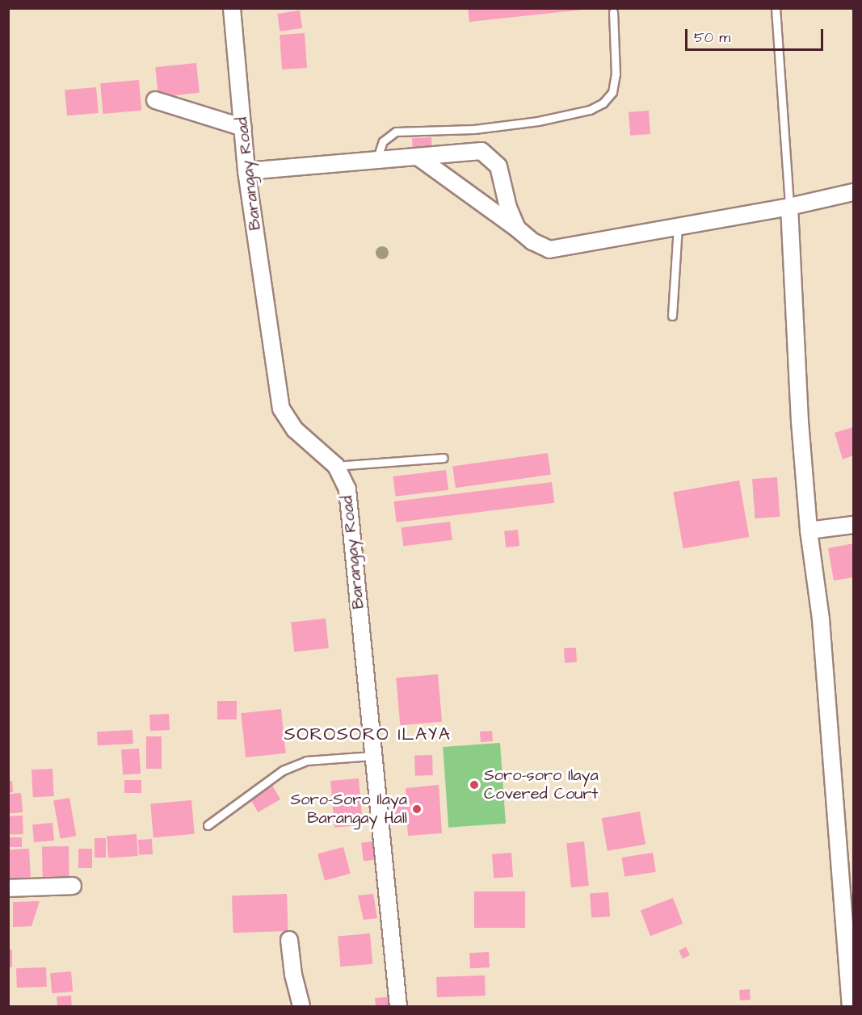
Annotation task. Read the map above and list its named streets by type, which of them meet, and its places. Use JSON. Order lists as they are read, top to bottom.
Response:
{
  "streets": {
    "street": ["Barangay Road"]
  },
  "districts": ["SOROSORO ILAYA"],
  "places": ["Soro-soro Ilaya Covered Court", "Soro-Soro Ilaya Barangay Hall"],
  "scale_bar": "50 m"
}
